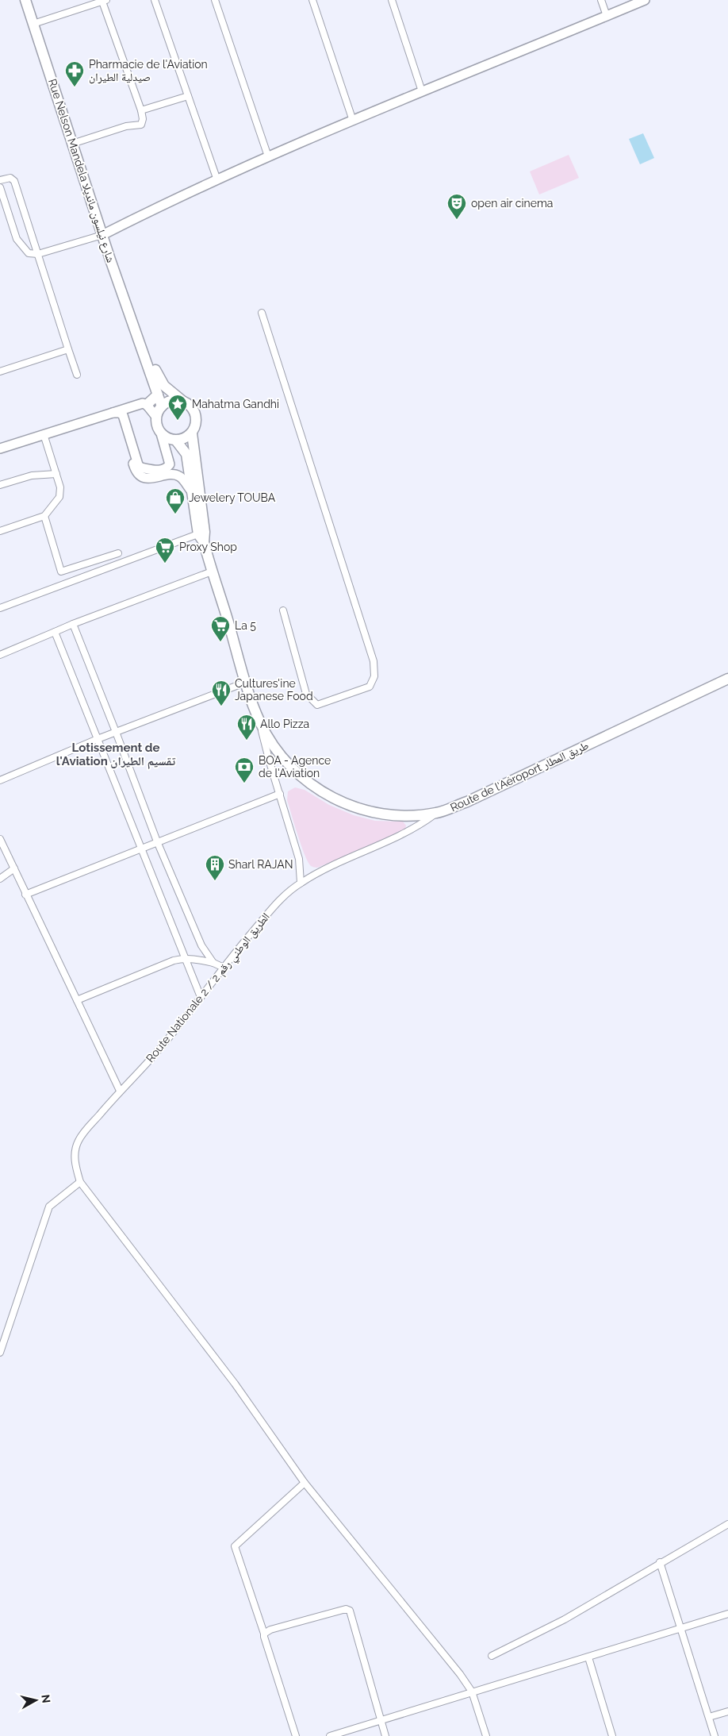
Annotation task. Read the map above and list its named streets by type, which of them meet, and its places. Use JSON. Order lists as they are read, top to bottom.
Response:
{
  "streets": {
    "main road": ["Rue Nelson Mandela شارع نيلسون مانديلا", "Route de l'Aéroport طريق المطار"],
    "street": ["Route Nationale 2 / الطريق الوطني رقم 2"]
  },
  "crossings": [
    ["Rue Nelson Mandela شارع نيلسون مانديلا", "Route de l'Aéroport طريق المطار"],
    ["Route de l'Aéroport طريق المطار", "Route Nationale 2 / الطريق الوطني رقم 2"]
  ],
  "districts": ["Lotissement de l'Aviation تقسيم الطيران"],
  "places": {
    "pharmacy": ["Pharmacie de l'Aviation صيدلية الطيران"],
    "theatre": ["open air cinema"],
    "place": ["Mahatma Gandhi"],
    "shop": ["Jewelery TOUBA"],
    "supermarket": ["Proxy Shop", "La 5"],
    "restaurant": ["Cultures'ine Japanese Food", "Allo Pizza"],
    "bank": ["BOA - Agence de l'Aviation"],
    "building": ["Sharl RAJAN"]
  },
  "north": "right"
}
